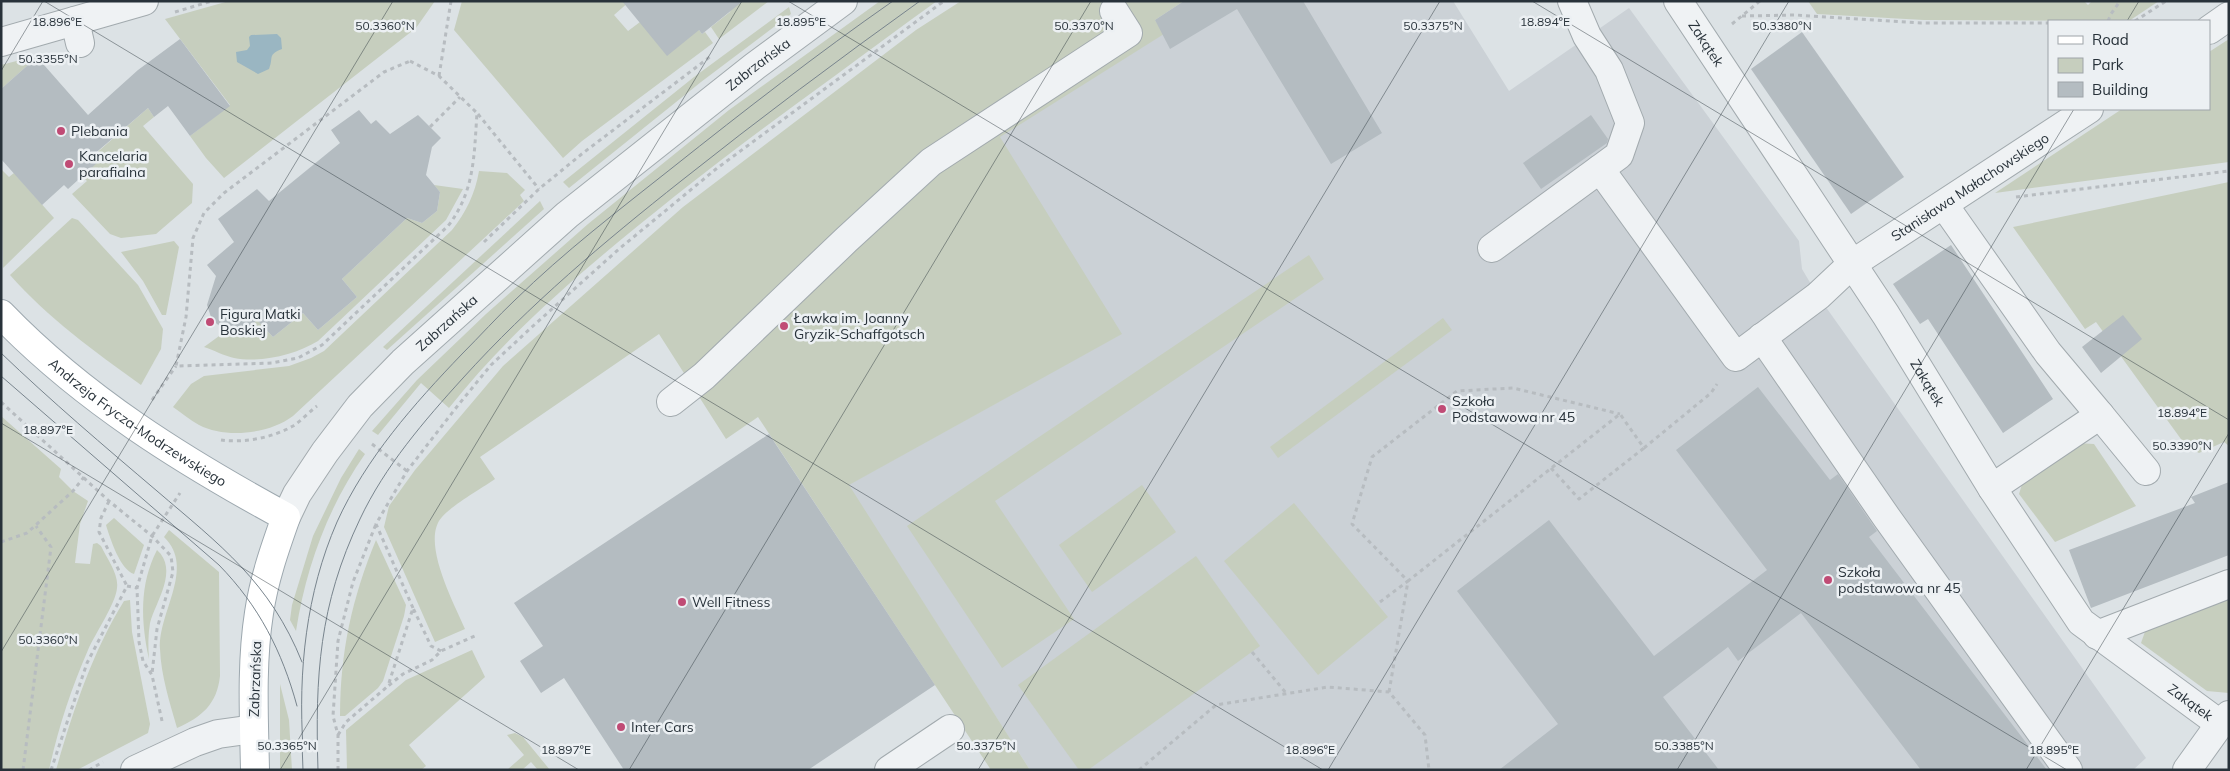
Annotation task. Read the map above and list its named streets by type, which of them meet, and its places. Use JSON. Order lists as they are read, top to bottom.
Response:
{
  "streets": {
    "main road": ["Zabrzańska", "Andrzeja Frycza-Modrzewskiego"],
    "street": ["Zakątek", "Stanisława Małachowskiego"]
  },
  "crossings": [
    ["Zakątek", "Stanisława Małachowskiego"],
    ["Zabrzańska", "Andrzeja Frycza-Modrzewskiego"]
  ],
  "places": [
    "Plebania",
    "Kancelaria parafialna",
    "Figura Matki Boskiej",
    "Ławka im. Joanny Gryzik-Schaffgotsch",
    "Szkoła Podstawowa nr 45",
    "Szkoła podstawowa nr 45",
    "Well Fitness",
    "Inter Cars"
  ],
  "legend": ["Road", "Park", "Building"],
  "coordinates": [
    "18.896°E",
    "18.895°E",
    "18.894°E",
    "50.3370°N",
    "50.3375°N",
    "50.3380°N",
    "50.3360°N",
    "50.3355°N",
    "18.897°E",
    "50.3390°N",
    "50.3365°N",
    "50.3385°N"
  ]
}
